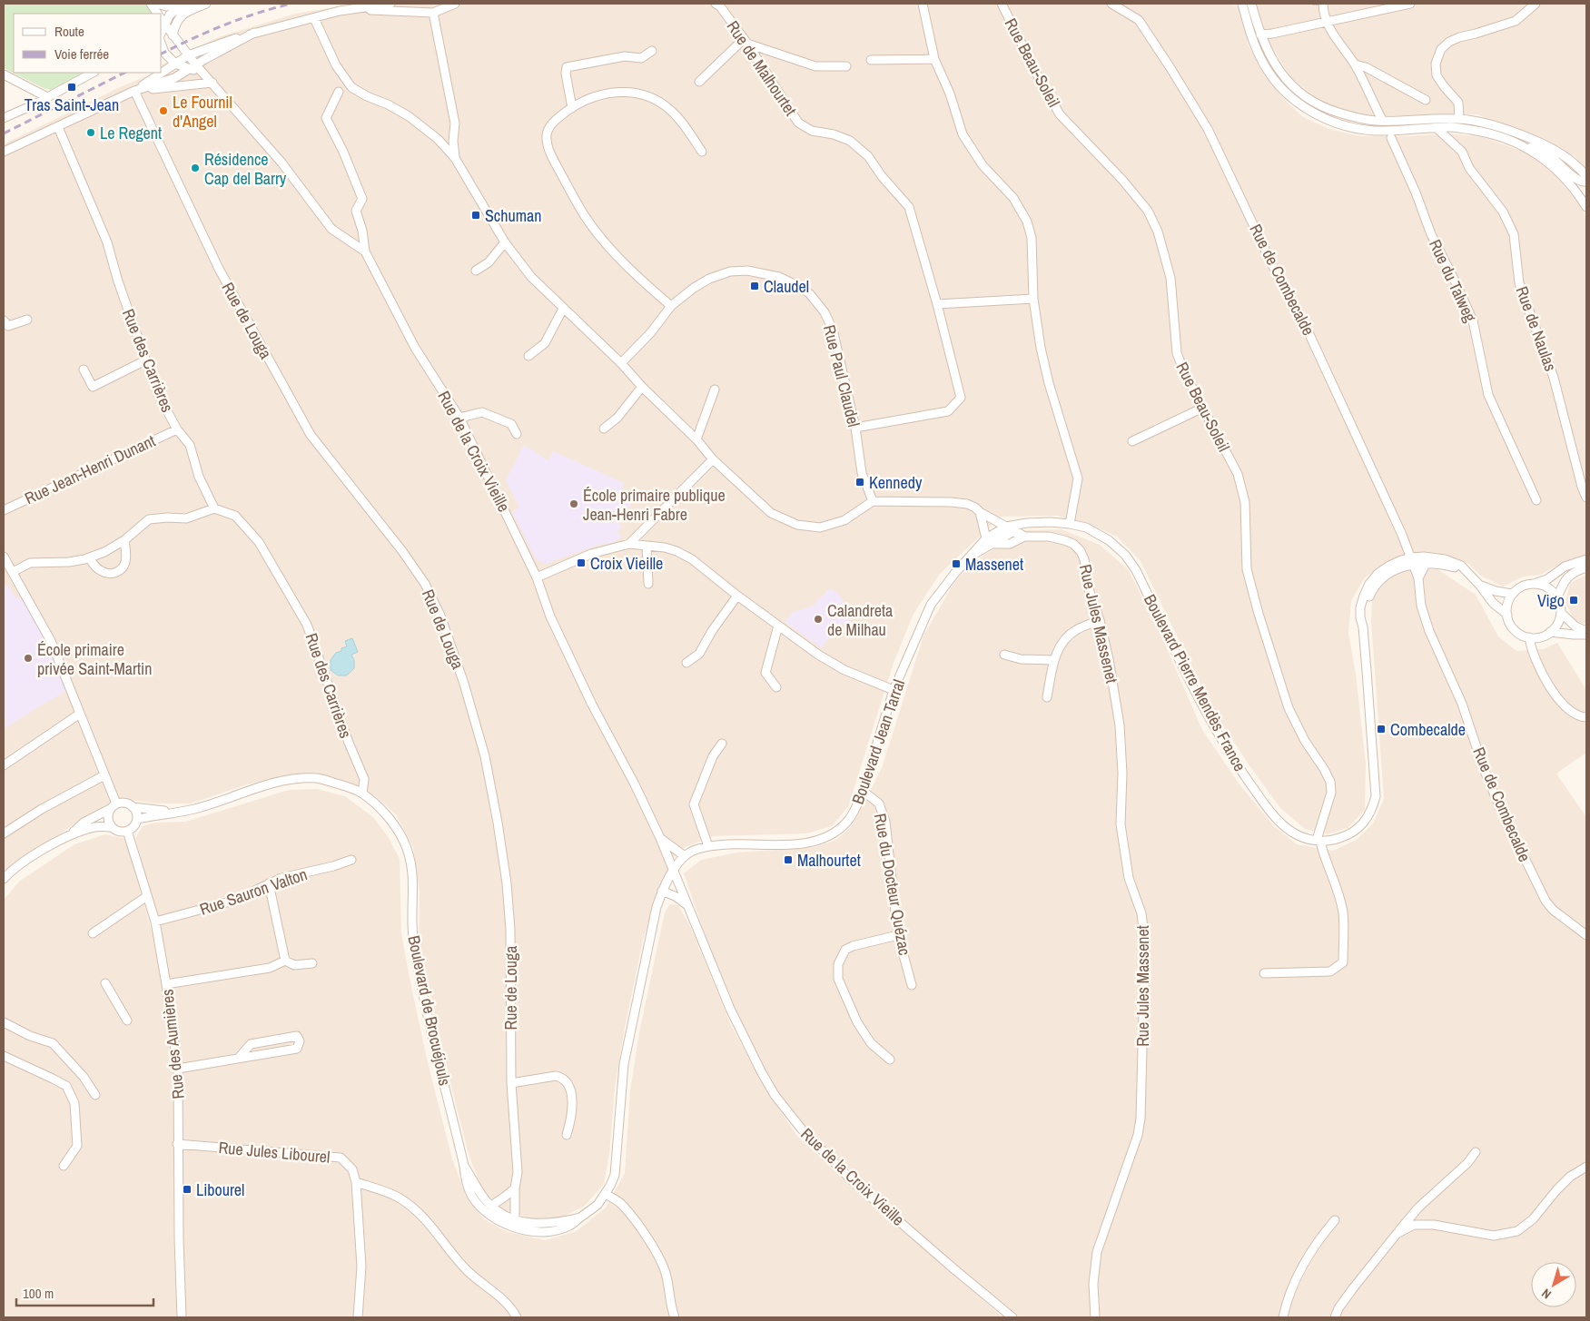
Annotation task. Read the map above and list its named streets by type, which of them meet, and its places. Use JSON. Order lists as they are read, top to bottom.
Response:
{
  "streets": {
    "street": [
      "Rue Beau-Soleil",
      "Rue de Malhourtet",
      "Rue de Combecalde",
      "Rue du Talweg",
      "Rue de Louga",
      "Rue de Naulas",
      "Rue des Carrières",
      "Rue Paul Claudel",
      "Rue de la Croix Vieille",
      "Rue Jean-Henri Dunant",
      "Rue Jules Massenet",
      "Boulevard Pierre Mendès France",
      "Boulevard Jean Tarral",
      "Rue du Docteur Quézac",
      "Rue Sauron Valton",
      "Boulevard de Brocuéjouls",
      "Rue des Aumières",
      "Rue Jules Libourel"
    ]
  },
  "crossings": [
    ["Rue Beau-Soleil", "Boulevard Pierre Mendès France"],
    ["Rue de Malhourtet", "Rue Paul Claudel"],
    ["Rue de Combecalde", "Boulevard Pierre Mendès France"],
    ["Rue de Louga", "Boulevard de Brocuéjouls"],
    ["Rue des Carrières", "Rue Jean-Henri Dunant"],
    ["Rue des Carrières", "Boulevard de Brocuéjouls"],
    ["Rue Paul Claudel", "Rue Jules Massenet"],
    ["Rue de la Croix Vieille", "Boulevard Jean Tarral"],
    ["Rue de la Croix Vieille", "Boulevard de Brocuéjouls"],
    ["Rue Jules Massenet", "Boulevard Jean Tarral"],
    ["Boulevard Pierre Mendès France", "Boulevard Jean Tarral"],
    ["Boulevard Jean Tarral", "Rue du Docteur Quézac"],
    ["Boulevard Jean Tarral", "Boulevard de Brocuéjouls"],
    ["Rue Sauron Valton", "Rue des Aumières"],
    ["Boulevard de Brocuéjouls", "Rue des Aumières"],
    ["Rue des Aumières", "Rue Jules Libourel"]
  ],
  "places": {
    "transit": [
      "Tras Saint-Jean",
      "Schuman",
      "Claudel",
      "Kennedy",
      "Croix Vieille",
      "Massenet",
      "Vigo",
      "Combecalde",
      "Malhourtet",
      "Libourel"
    ],
    "other": [
      "Le Fournil d'Angel",
      "Le Regent",
      "Résidence Cap del Barry",
      "École primaire publique Jean-Henri Fabre",
      "Calandreta de Milhau",
      "École primaire privée Saint-Martin"
    ]
  },
  "legend": ["Route", "Voie ferrée"],
  "scale_bar": "100 m",
  "north": "bottom left"
}
